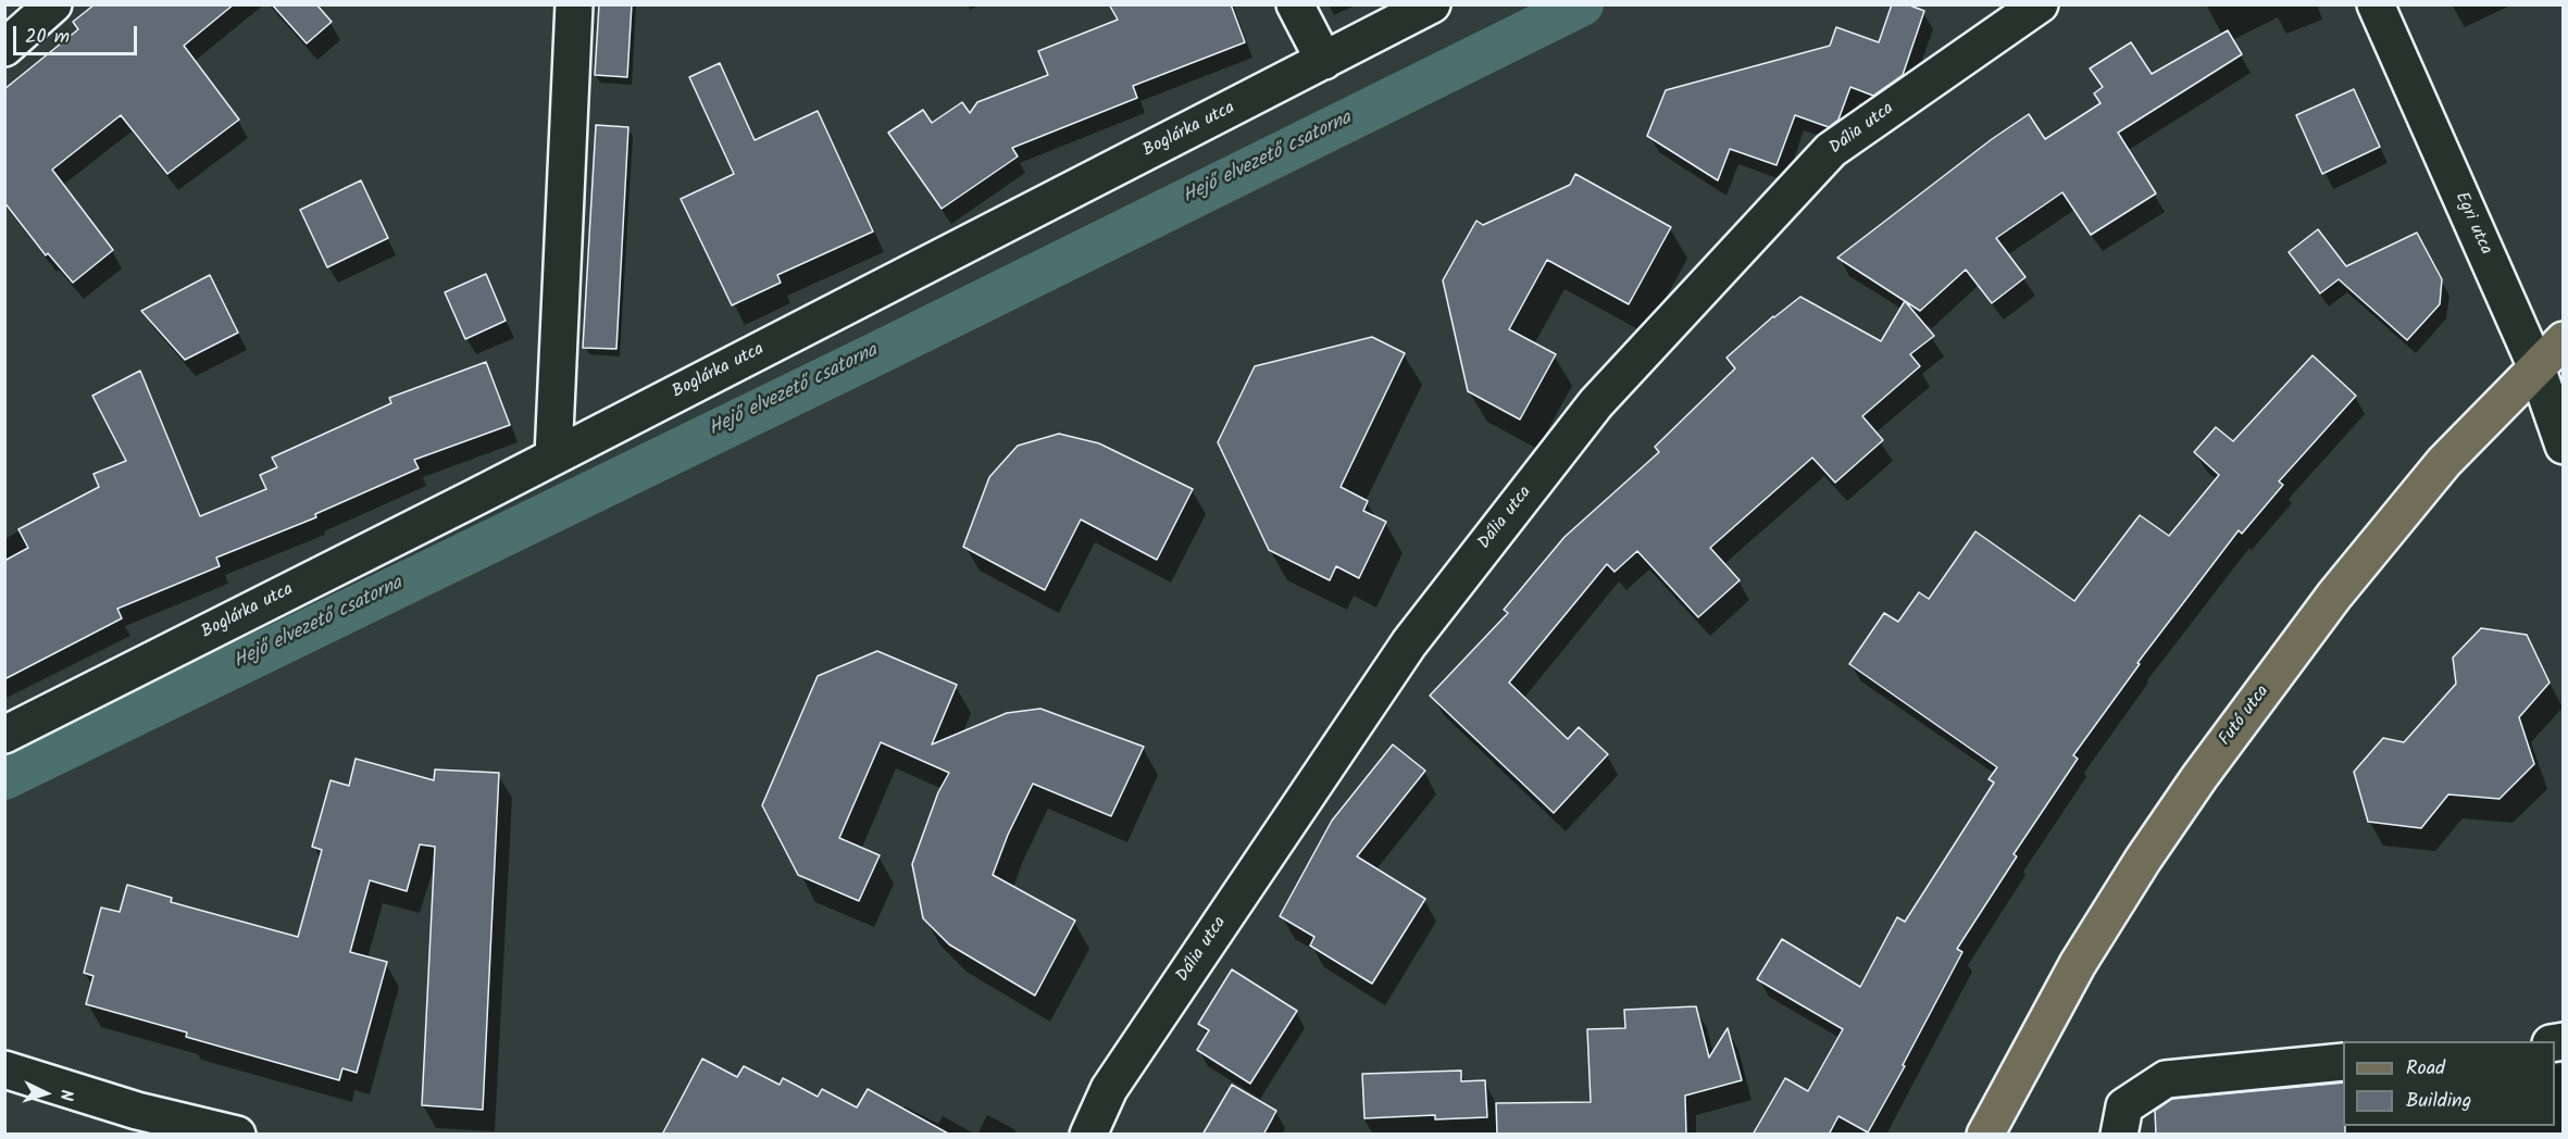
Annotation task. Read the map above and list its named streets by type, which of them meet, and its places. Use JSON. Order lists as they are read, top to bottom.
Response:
{
  "streets": {
    "main road": ["Futó utca"],
    "street": ["Dália utca", "Boglárka utca", "Egri utca"]
  },
  "crossings": [
    ["Egri utca", "Futó utca"]
  ],
  "water": ["Hejő elvezető csatorna"],
  "legend": ["Road", "Building"],
  "scale_bar": "20 m",
  "north": "right"
}
